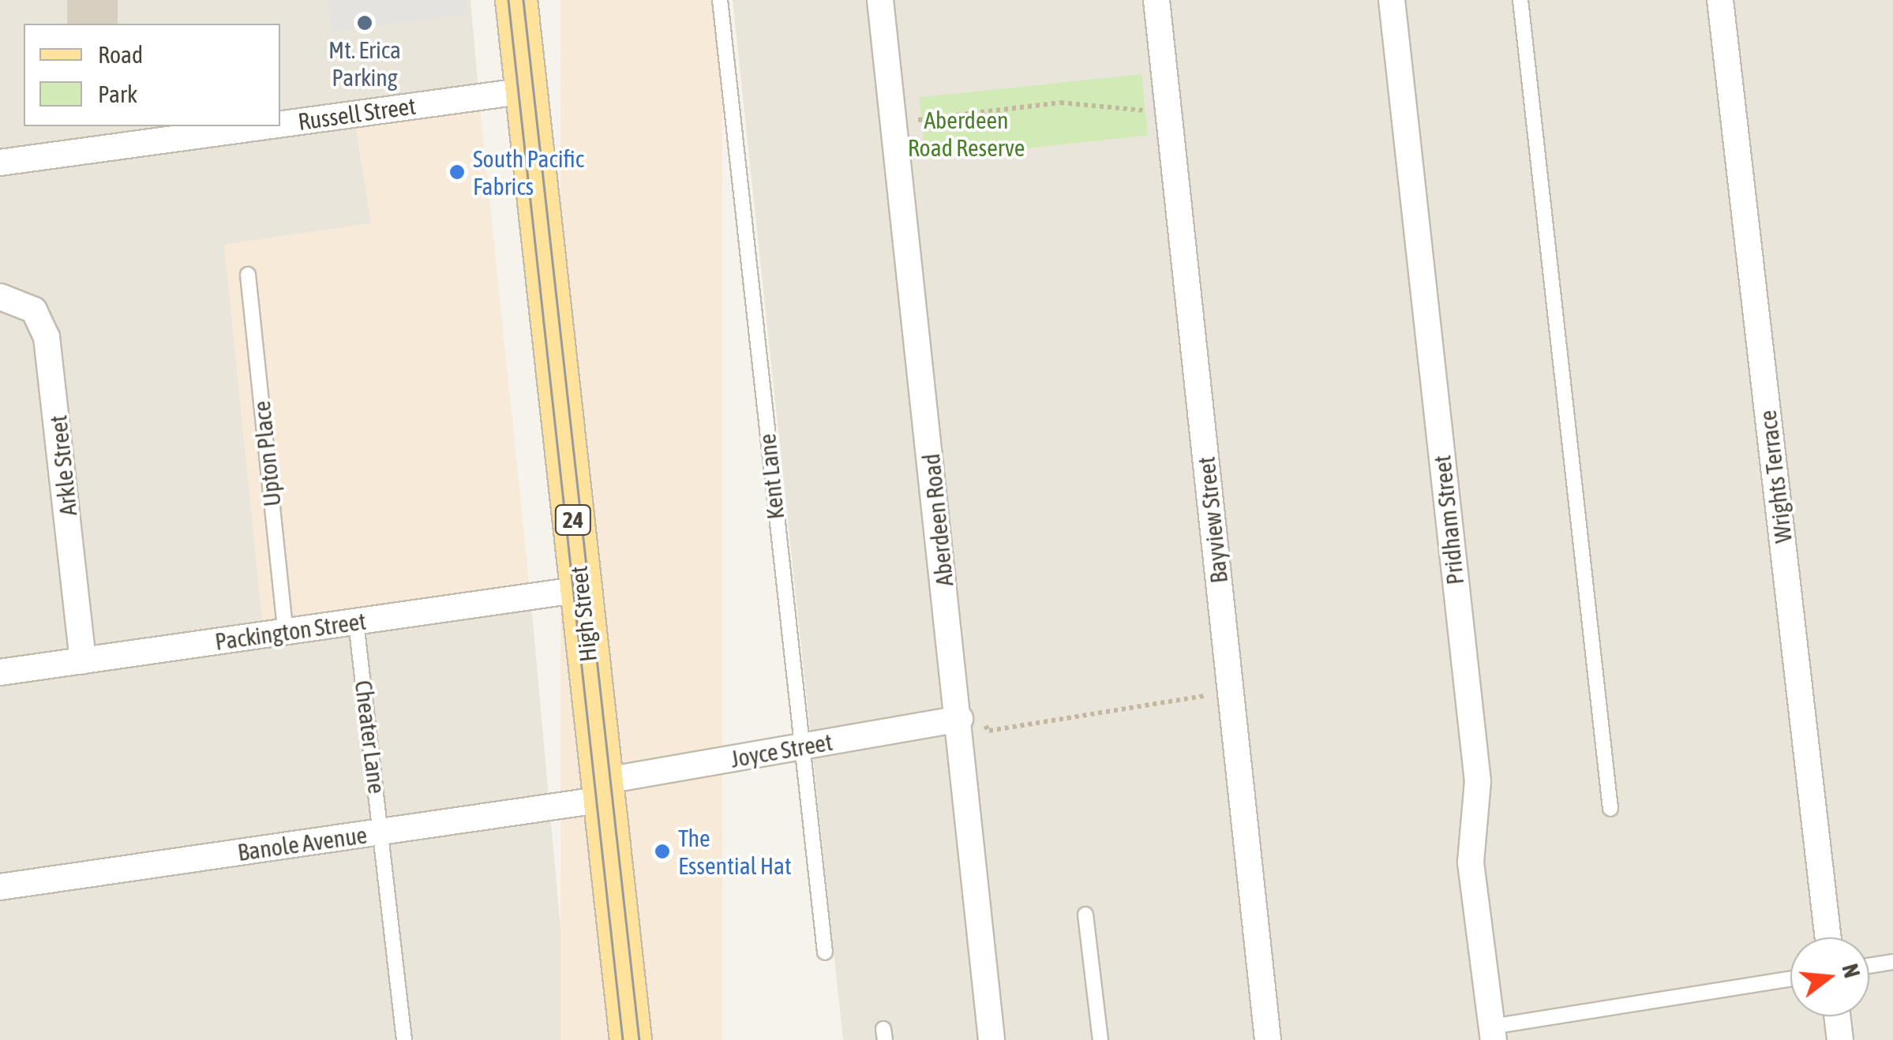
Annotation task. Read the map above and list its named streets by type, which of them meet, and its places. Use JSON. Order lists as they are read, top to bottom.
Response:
{
  "streets": {
    "main road": ["24", "High Street"],
    "street": [
      "Russell Street",
      "Arkle Street",
      "Wrights Terrace",
      "Aberdeen Road",
      "Bayview Street",
      "Pridham Street",
      "Packington Street",
      "Joyce Street",
      "Banole Avenue"
    ],
    "lane": ["Upton Place", "Kent Lane", "Cheater Lane"]
  },
  "crossings": [
    ["Russell Street", "High Street"],
    ["Upton Place", "Packington Street"],
    ["Arkle Street", "Packington Street"],
    ["Kent Lane", "Joyce Street"],
    ["Aberdeen Road", "Joyce Street"],
    ["High Street", "Packington Street"],
    ["High Street", "Joyce Street"],
    ["High Street", "Banole Avenue"],
    ["Packington Street", "Cheater Lane"],
    ["Cheater Lane", "Banole Avenue"],
    ["Joyce Street", "Banole Avenue"]
  ],
  "parks": ["Aberdeen Road Reserve"],
  "places": ["Mt. Erica Parking", "South Pacific Fabrics", "The Essential Hat"],
  "legend": ["Road", "Park"],
  "north": "right"
}
